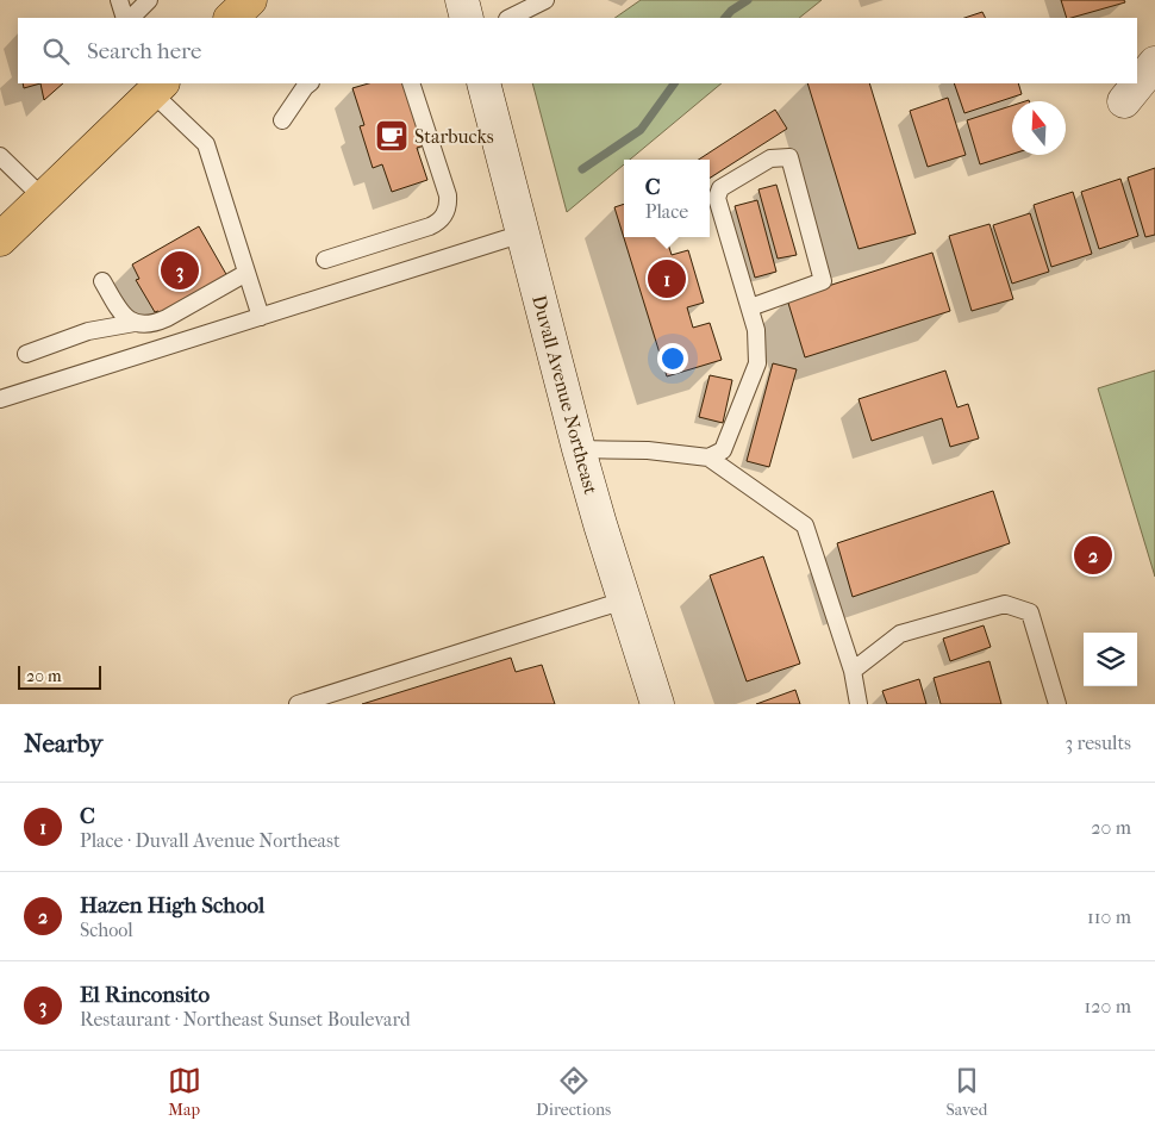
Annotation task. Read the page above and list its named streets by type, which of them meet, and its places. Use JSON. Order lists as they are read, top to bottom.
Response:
{
  "streets": {
    "main road": ["Duvall Avenue Northeast"]
  },
  "places": {
    "cafe": ["Starbucks"]
  },
  "scale_bar": "20 m",
  "north": "top",
  "page": {
    "search": "Search here",
    "popup": ["C", "Place"],
    "pins": ["3", "1", "2"],
    "scale": "20 m",
    "heading": ["Nearby", "3 results"],
    "list": [
      {
        "mark": "1",
        "name": "C",
        "note": "Place · Duvall Avenue Northeast",
        "value": "20 m"
      },
      {
        "mark": "2",
        "name": "Hazen High School",
        "note": "School",
        "value": "110 m"
      },
      {
        "mark": "3",
        "name": "El Rinconsito",
        "note": "Restaurant · Northeast Sunset Boulevard",
        "value": "120 m"
      }
    ],
    "nav": ["Map", "Directions", "Saved"]
  }
}
